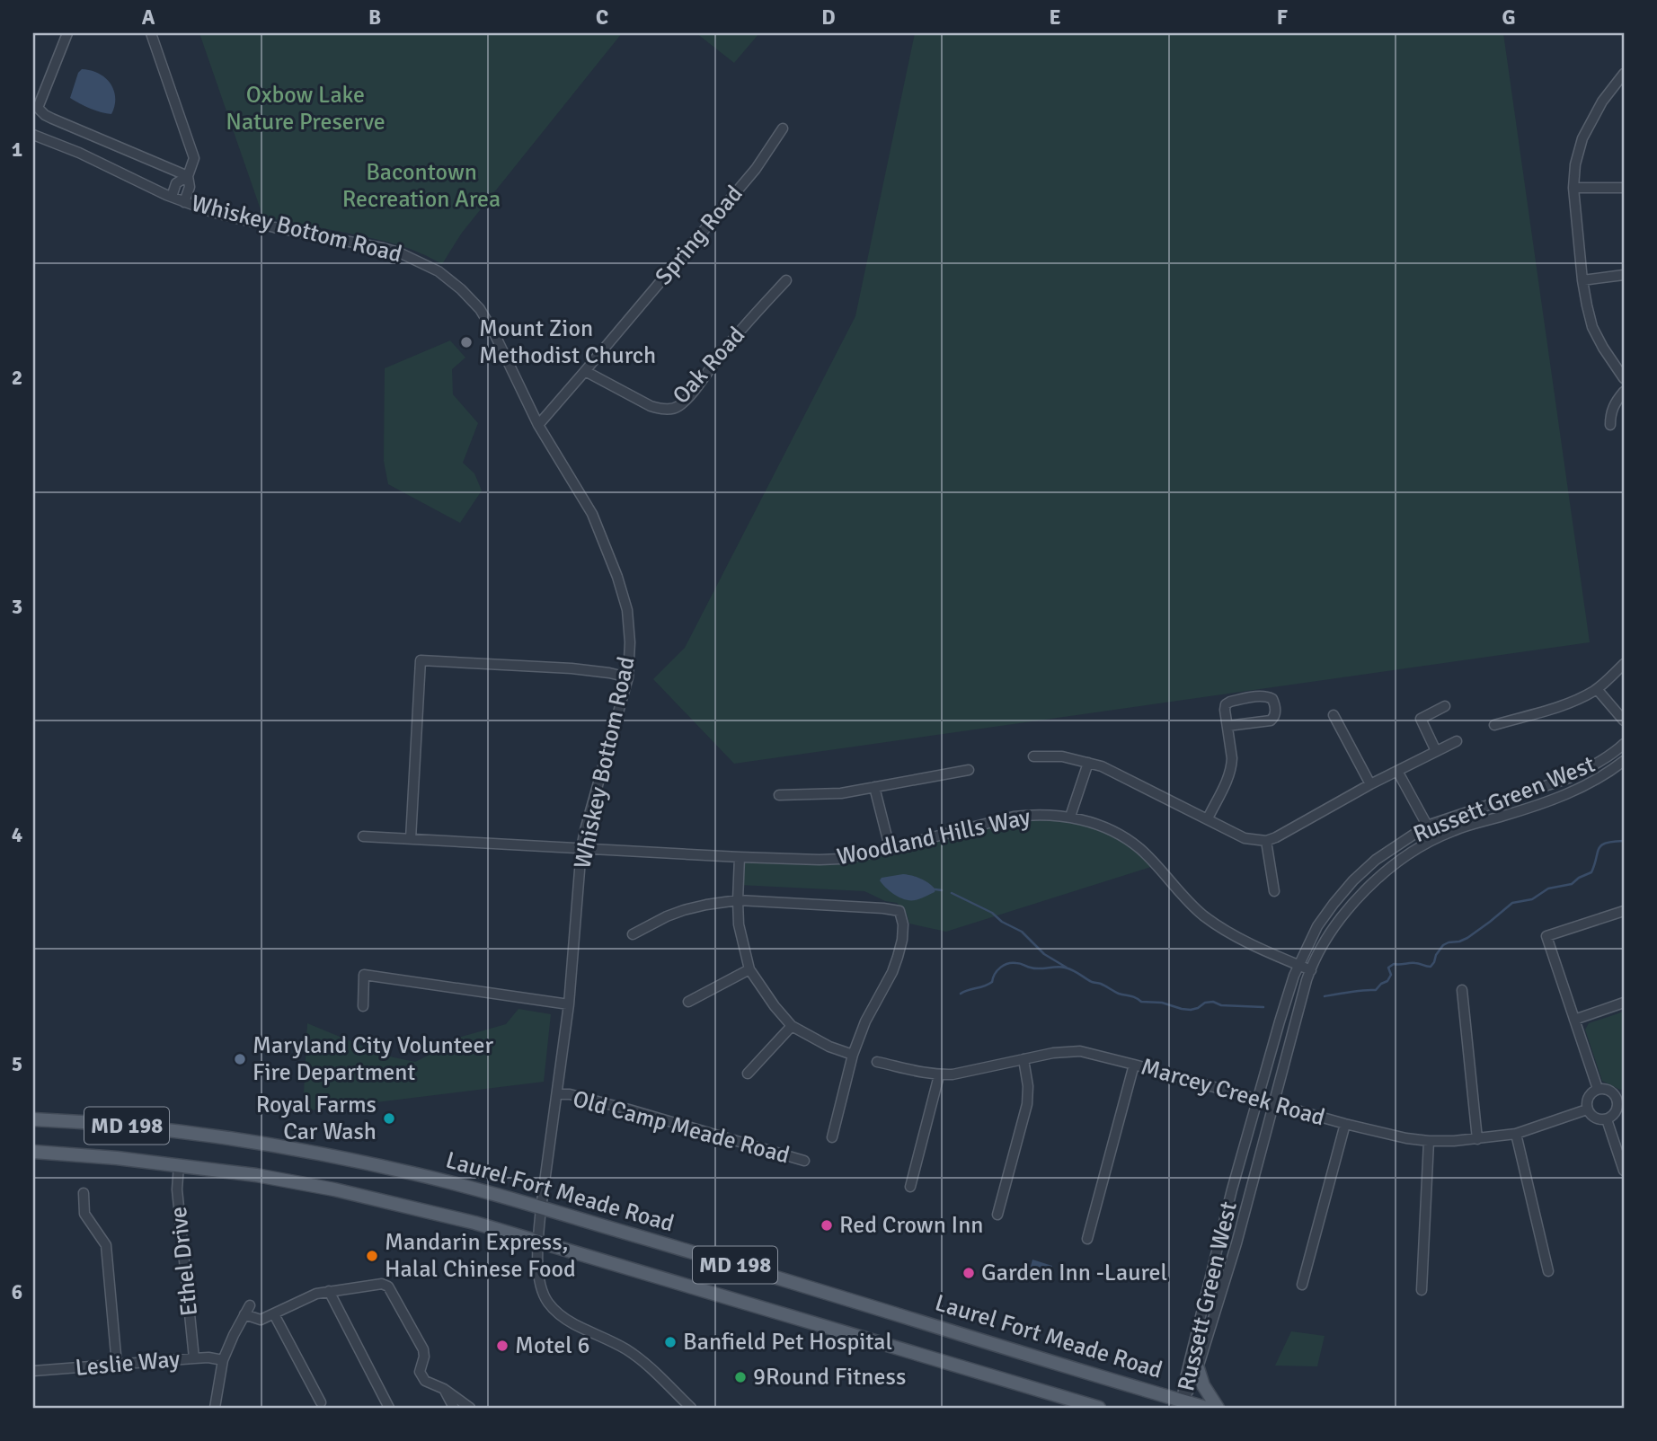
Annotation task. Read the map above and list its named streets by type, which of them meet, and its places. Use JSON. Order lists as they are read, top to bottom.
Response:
{
  "streets": {
    "main road": ["MD 198", "Laurel Fort Meade Road"],
    "street": [
      "Whiskey Bottom Road",
      "Spring Road",
      "Oak Road",
      "Russett Green West",
      "Woodland Hills Way",
      "Marcey Creek Road",
      "Old Camp Meade Road",
      "Ethel Drive",
      "Leslie Way"
    ]
  },
  "crossings": [
    ["Whiskey Bottom Road", "Spring Road"],
    ["Whiskey Bottom Road", "Woodland Hills Way"],
    ["Whiskey Bottom Road", "MD 198"],
    ["Whiskey Bottom Road", "Old Camp Meade Road"],
    ["Whiskey Bottom Road", "Laurel Fort Meade Road"],
    ["Spring Road", "Oak Road"],
    ["Russett Green West", "Woodland Hills Way"],
    ["Russett Green West", "Marcey Creek Road"],
    ["Russett Green West", "Laurel Fort Meade Road"],
    ["MD 198", "Ethel Drive"],
    ["Ethel Drive", "Leslie Way"]
  ],
  "parks": ["Oxbow Lake Nature Preserve", "Bacontown Recreation Area"],
  "places": [
    "Mount Zion Methodist Church",
    "Maryland City Volunteer Fire Department",
    "Royal Farms Car Wash",
    "Red Crown Inn",
    "Mandarin Express, Halal Chinese Food",
    "Garden Inn -Laurel",
    "Banfield Pet Hospital",
    "Motel 6",
    "9Round Fitness"
  ],
  "grid": {
    "columns": [
      "A",
      "B",
      "C",
      "D",
      "E",
      "F",
      "G"
    ],
    "rows": [
      "1",
      "2",
      "3",
      "4",
      "5",
      "6"
    ]
  }
}
